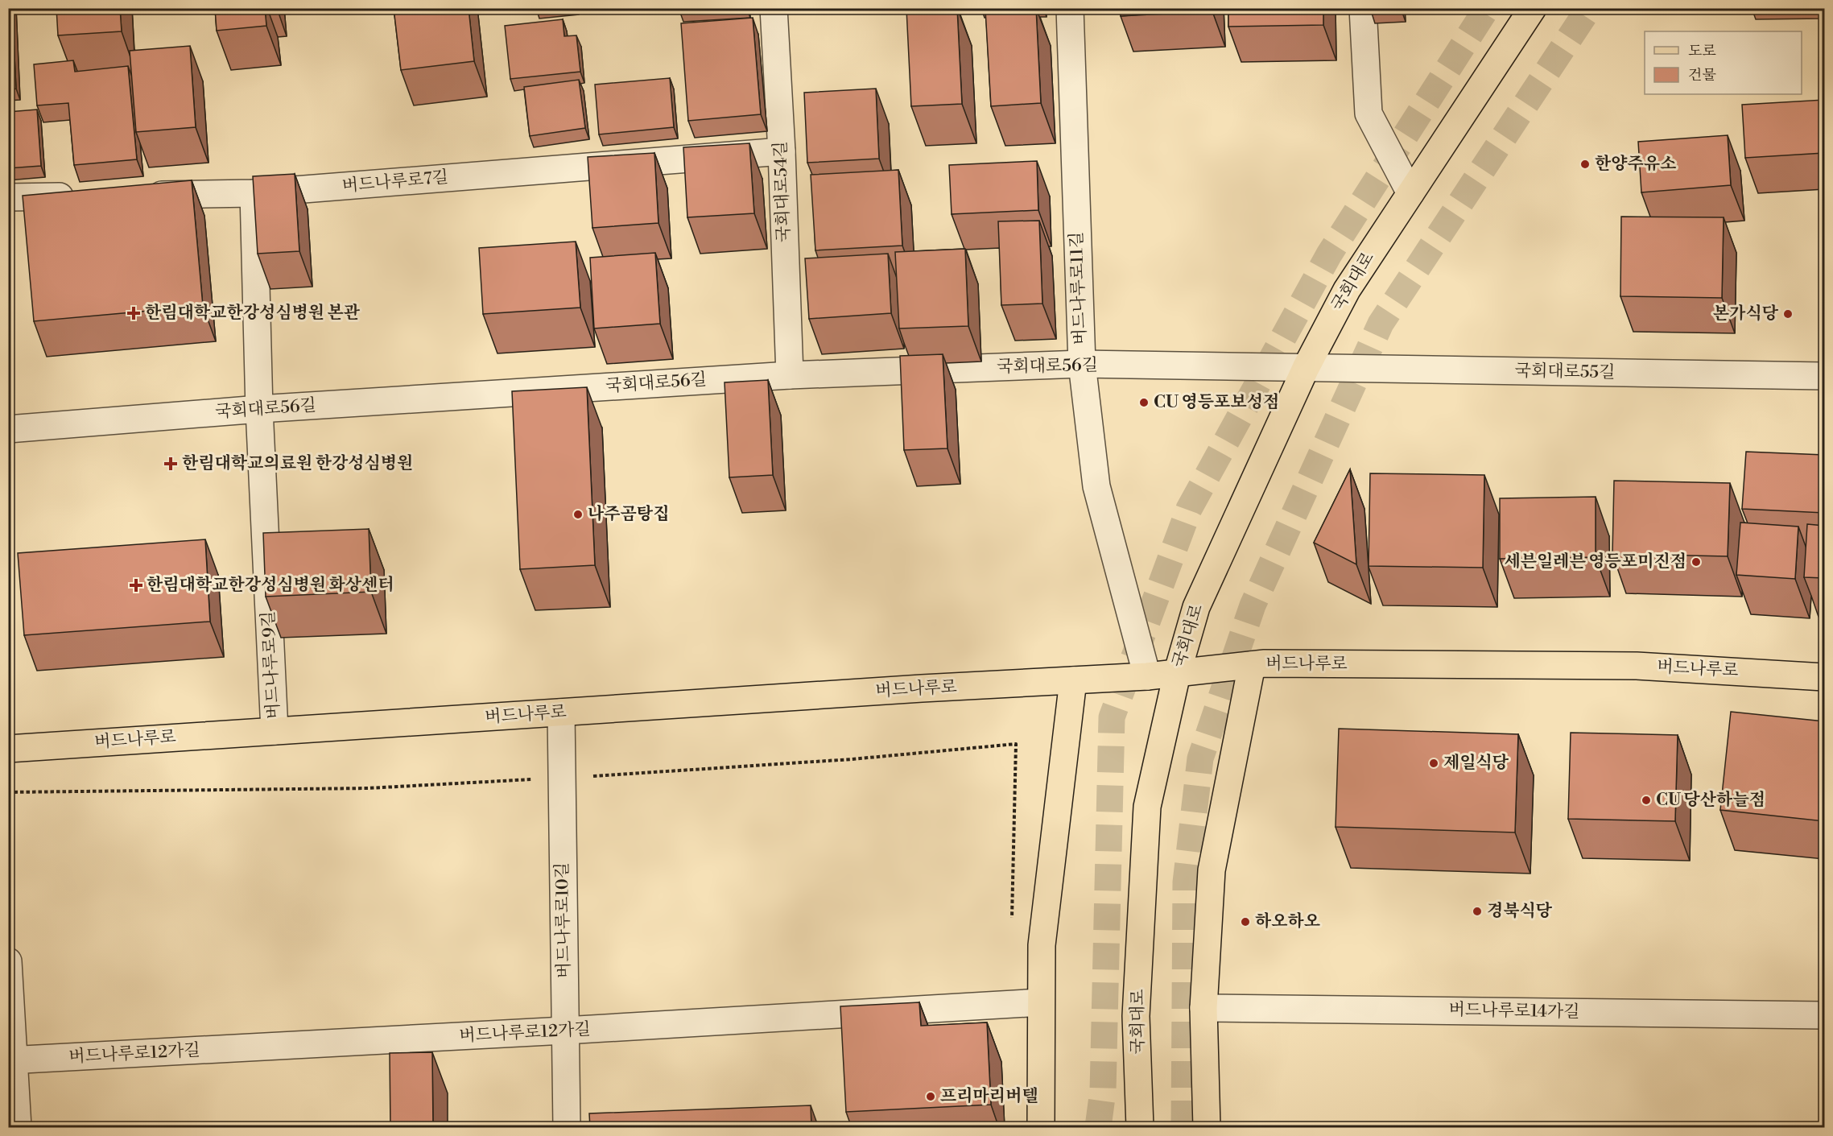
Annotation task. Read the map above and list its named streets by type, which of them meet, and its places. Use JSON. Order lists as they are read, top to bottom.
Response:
{
  "streets": {
    "main road": ["국회대로", "버드나루로"],
    "street": [
      "버드나루로7길",
      "국회대로54길",
      "버드나루로11길",
      "국회대로56길",
      "국회대로55길",
      "버드나루로9길",
      "버드나루로10길",
      "버드나루로14가길",
      "버드나루로12가길"
    ]
  },
  "crossings": [
    ["버드나루로7길", "국회대로54길"],
    ["버드나루로7길", "버드나루로9길"],
    ["국회대로54길", "국회대로56길"],
    ["국회대로", "국회대로56길"],
    ["국회대로", "국회대로55길"],
    ["국회대로", "버드나루로"],
    ["버드나루로11길", "국회대로56길"],
    ["버드나루로11길", "버드나루로"],
    ["국회대로56길", "국회대로55길"],
    ["국회대로56길", "버드나루로9길"],
    ["버드나루로", "버드나루로9길"],
    ["버드나루로", "버드나루로10길"],
    ["버드나루로10길", "버드나루로12가길"]
  ],
  "places": {
    "other": [
      "한양주유소",
      "본가식당",
      "CU 영등포보성점",
      "나주곰탕집",
      "세븐일레븐 영등포미진점",
      "제일식당",
      "CU 당산하늘점",
      "경북식당",
      "하오하오",
      "프리마리버텔"
    ],
    "health": ["한림대학교한강성심병원 본관", "한림대학교의료원 한강성심병원", "한림대학교한강성심병원 화상센터"]
  },
  "legend": ["도로", "건물"]
}
